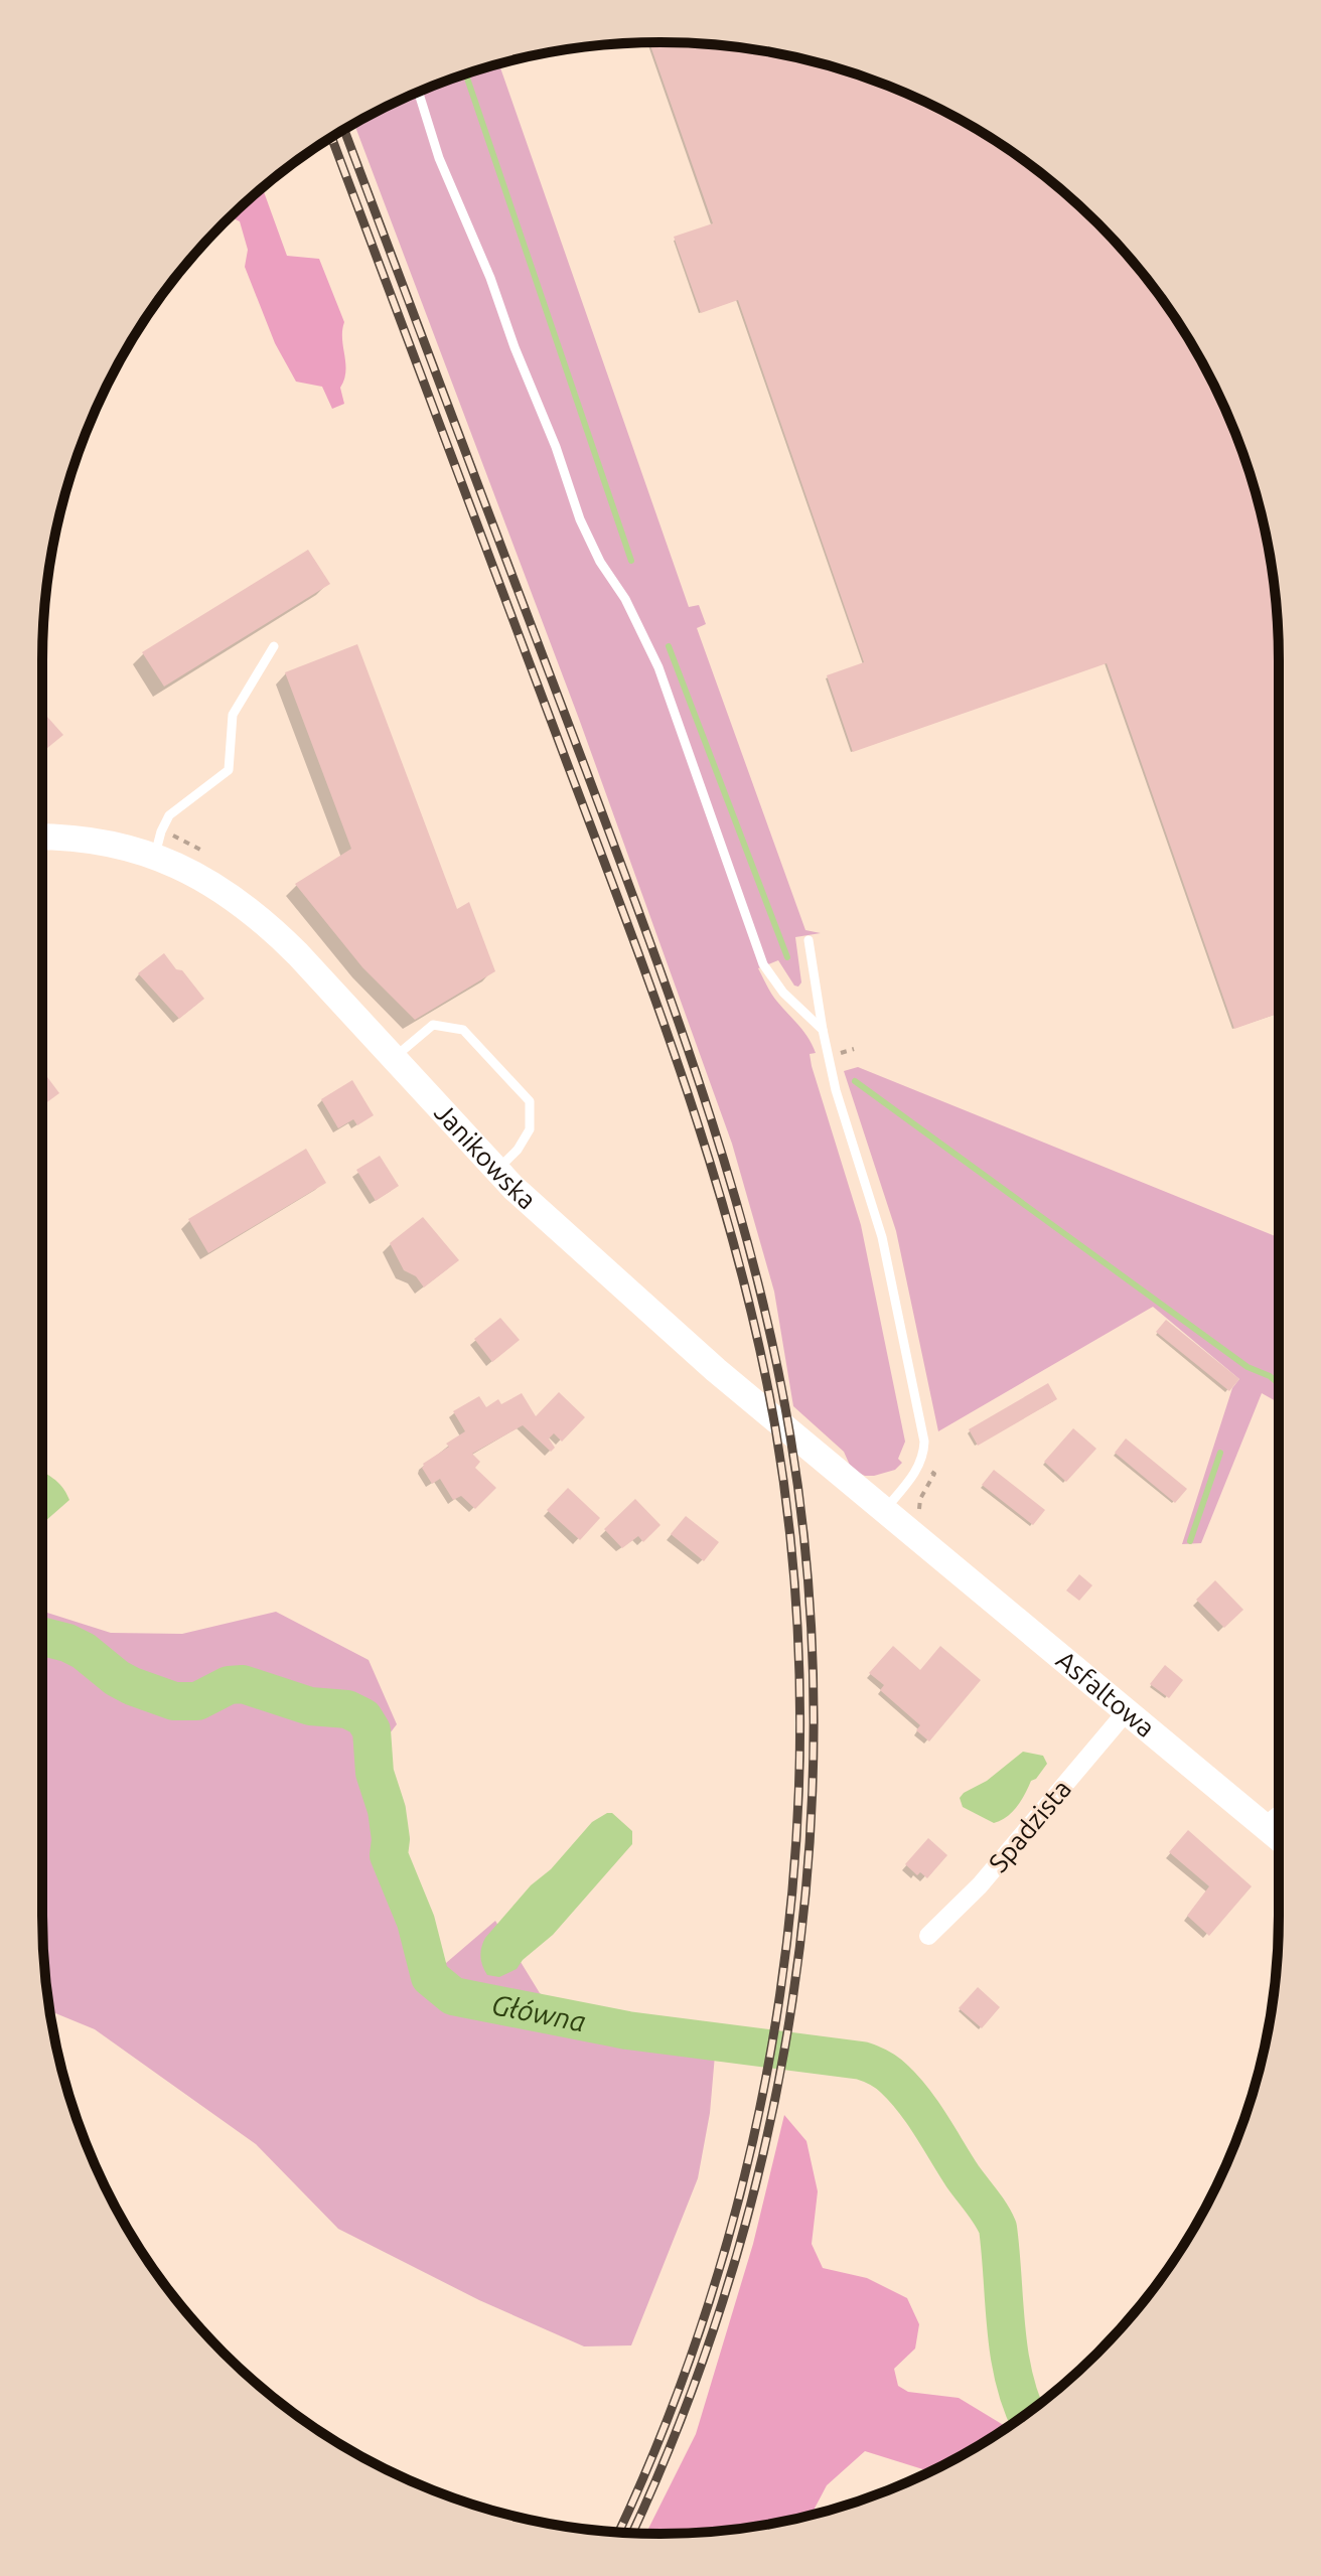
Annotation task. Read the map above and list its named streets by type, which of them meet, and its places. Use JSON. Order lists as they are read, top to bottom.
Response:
{
  "streets": {
    "street": ["Janikowska", "Asfaltowa", "Spadzista"]
  },
  "crossings": [
    ["Janikowska", "Asfaltowa"],
    ["Asfaltowa", "Spadzista"]
  ],
  "water": ["Główna"]
}
